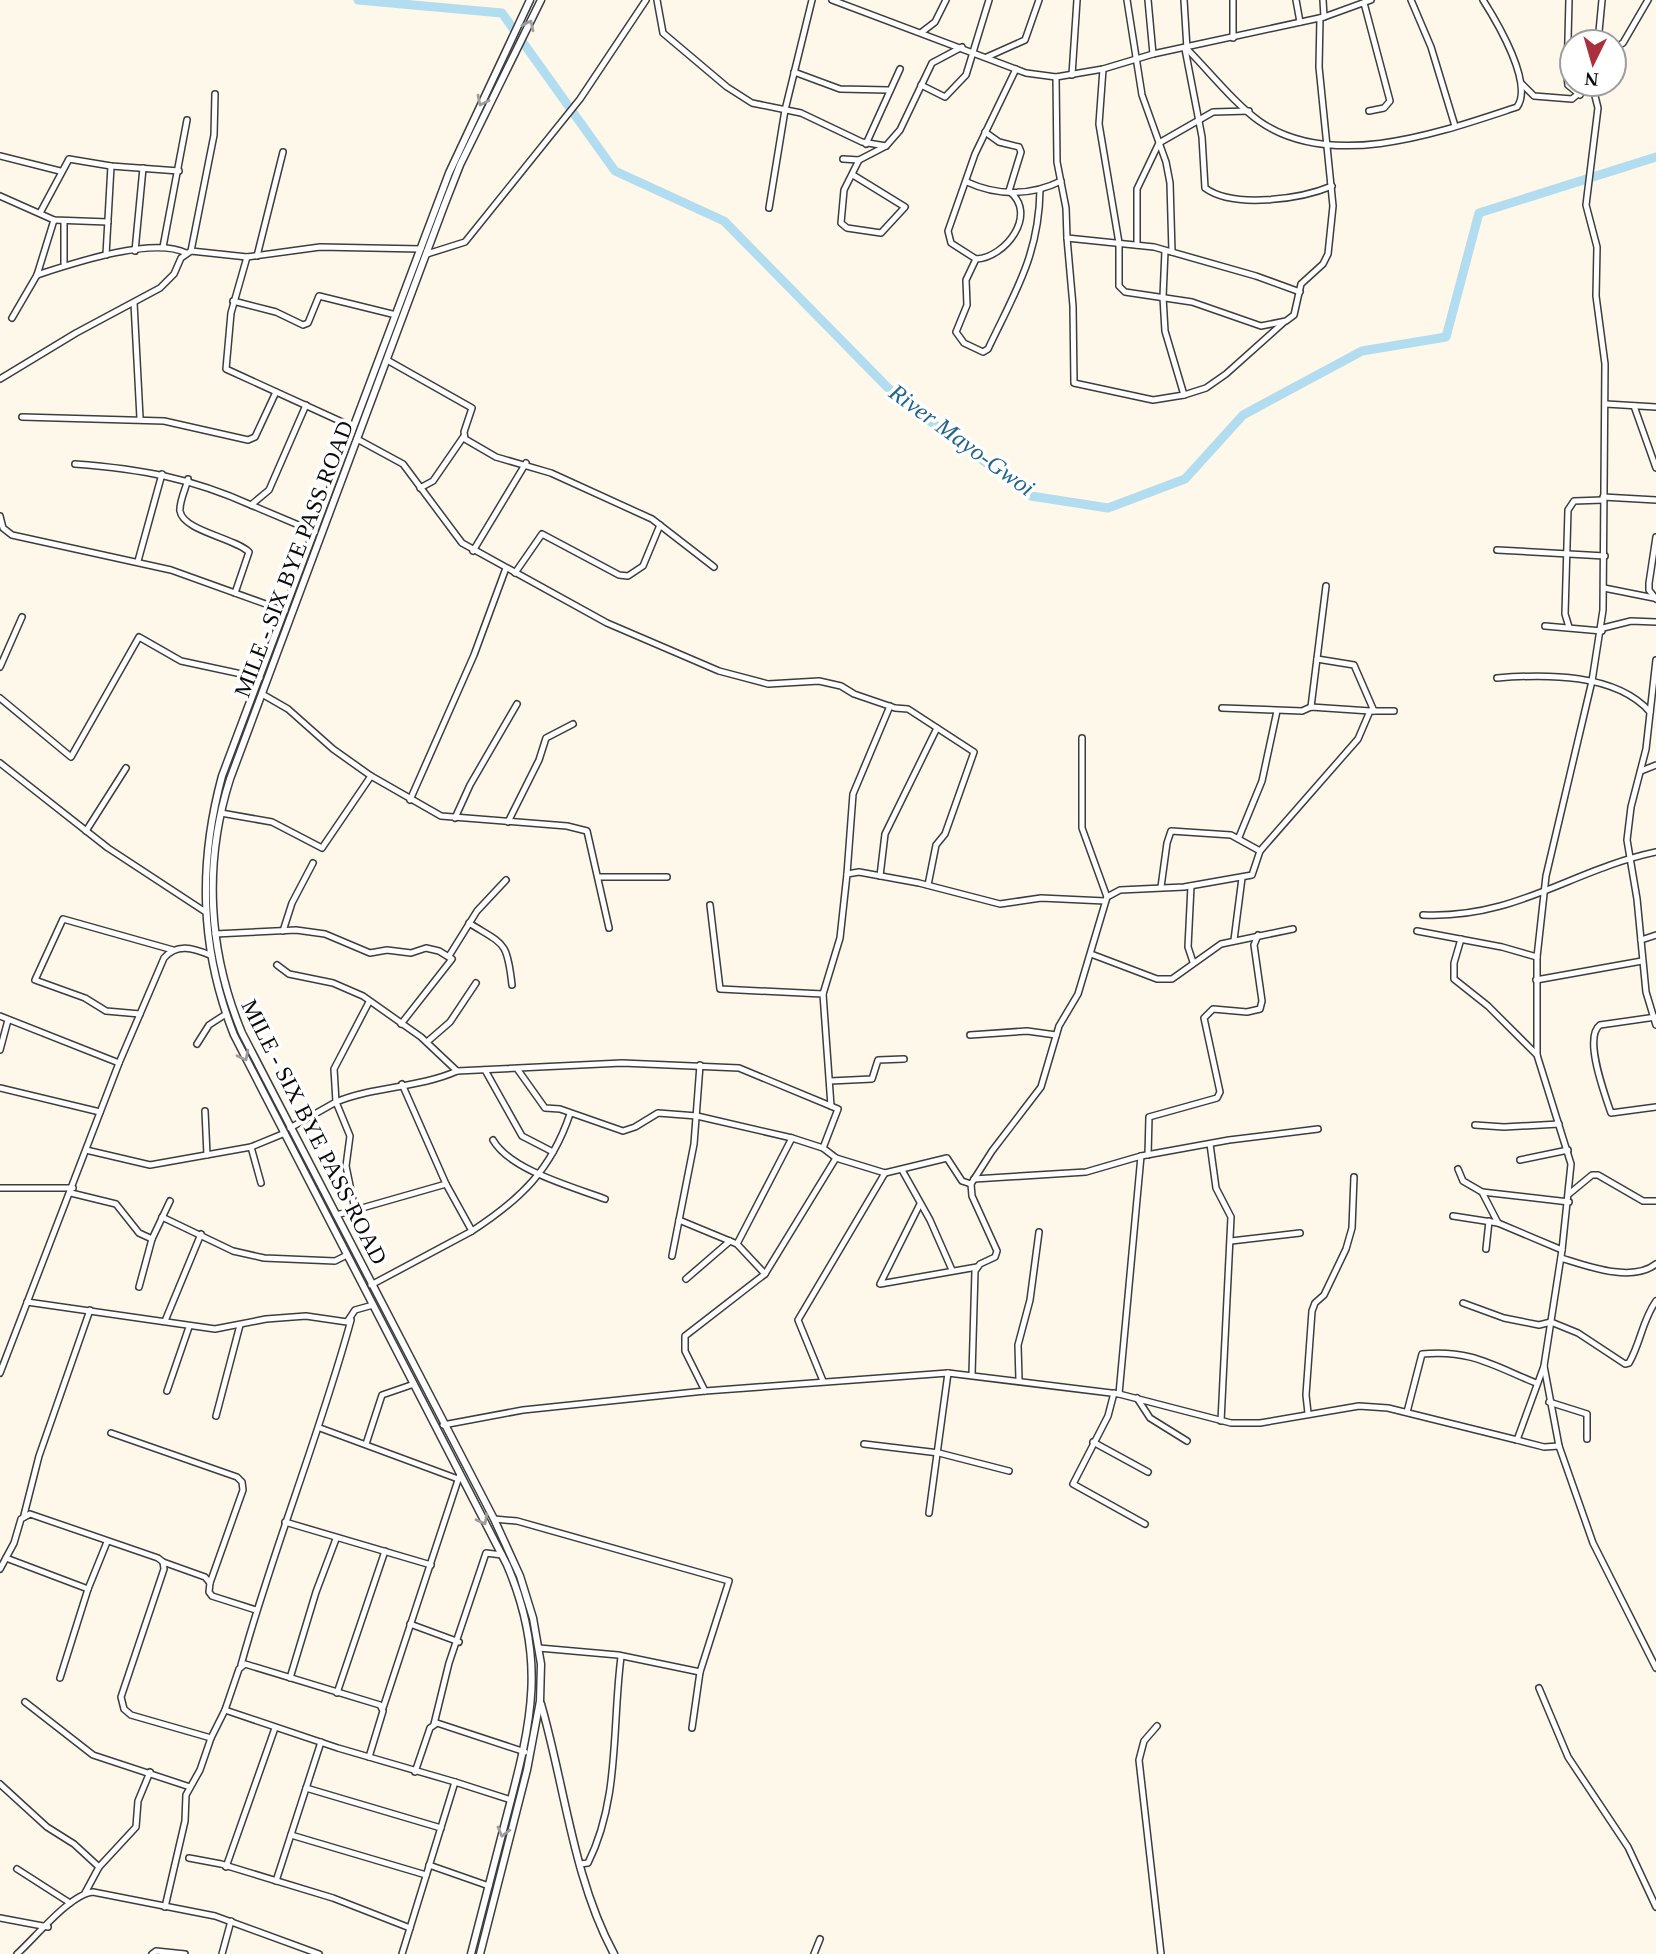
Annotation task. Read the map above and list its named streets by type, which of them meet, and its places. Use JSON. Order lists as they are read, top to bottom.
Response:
{
  "streets": {
    "street": ["MILE - SIX BYE PASS ROAD"]
  },
  "water": ["River Mayo-Gwoi"],
  "north": "bottom"
}
